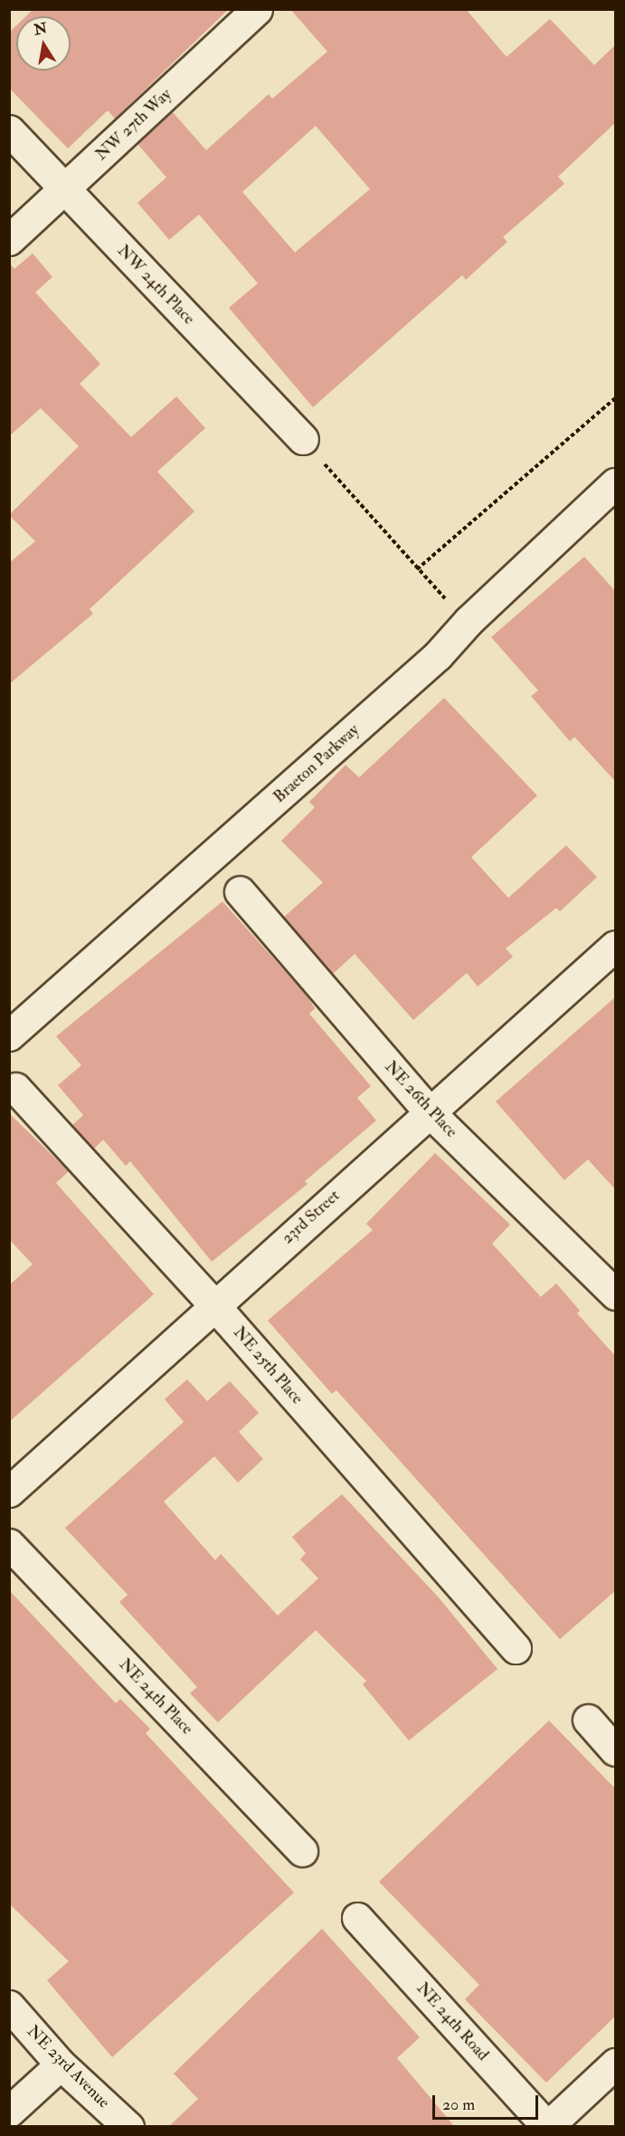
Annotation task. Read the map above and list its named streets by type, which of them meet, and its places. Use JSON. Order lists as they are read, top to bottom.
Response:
{
  "streets": {
    "street": [
      "NW 27th Way",
      "NW 24th Place",
      "Braeton Parkway",
      "NE 26th Place",
      "23rd Street",
      "NE 25th Place",
      "NE 24th Place",
      "NE 24th Road",
      "NE 23rd Avenue"
    ]
  },
  "crossings": [
    ["NW 27th Way", "NW 24th Place"],
    ["NE 26th Place", "23rd Street"],
    ["23rd Street", "NE 25th Place"]
  ],
  "scale_bar": "20 m",
  "north": "top"
}
